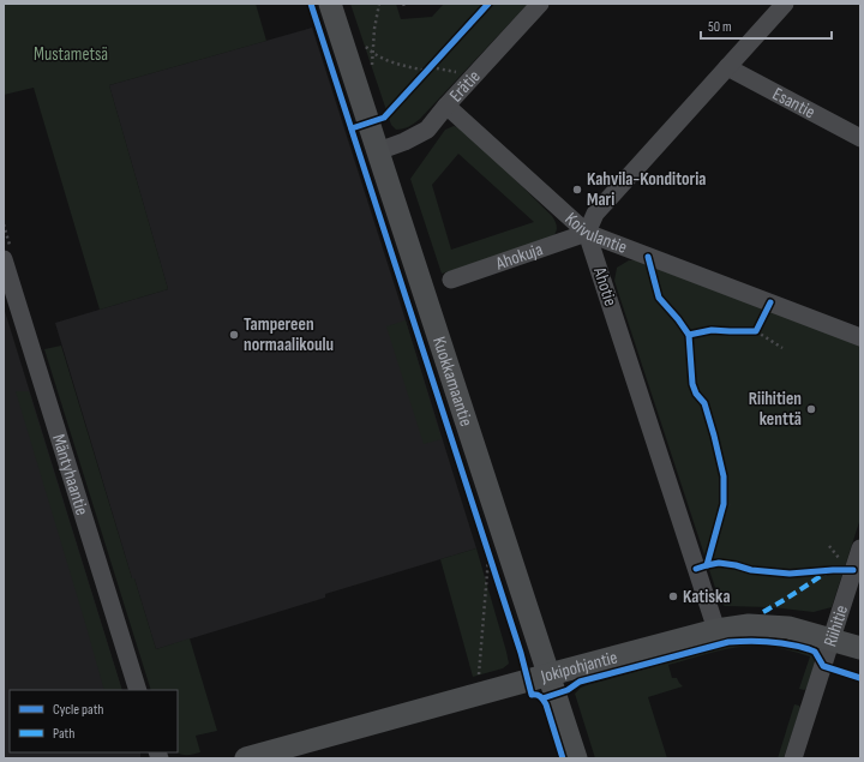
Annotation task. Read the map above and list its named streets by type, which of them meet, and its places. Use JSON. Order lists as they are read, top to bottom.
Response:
{
  "streets": {
    "main road": ["Kuokkamaantie", "Jokipohjantie"],
    "street": [
      "Erätie",
      "Esantie",
      "Koivulantie",
      "Ahokuja",
      "Ahotie",
      "Mäntyhaantie",
      "Riihitie"
    ]
  },
  "crossings": [
    ["Erätie", "Koivulantie"],
    ["Erätie", "Kuokkamaantie"],
    ["Koivulantie", "Ahokuja"],
    ["Koivulantie", "Ahotie"],
    ["Ahokuja", "Ahotie"],
    ["Ahotie", "Jokipohjantie"],
    ["Kuokkamaantie", "Jokipohjantie"],
    ["Riihitie", "Jokipohjantie"]
  ],
  "parks": ["Mustametsä"],
  "places": [
    "Kahvila-Konditoria Mari",
    "Tampereen normaalikoulu",
    "Riihitien kenttä",
    "Katiska"
  ],
  "legend": ["Cycle path", "Path"],
  "scale_bar": "50 m"
}
